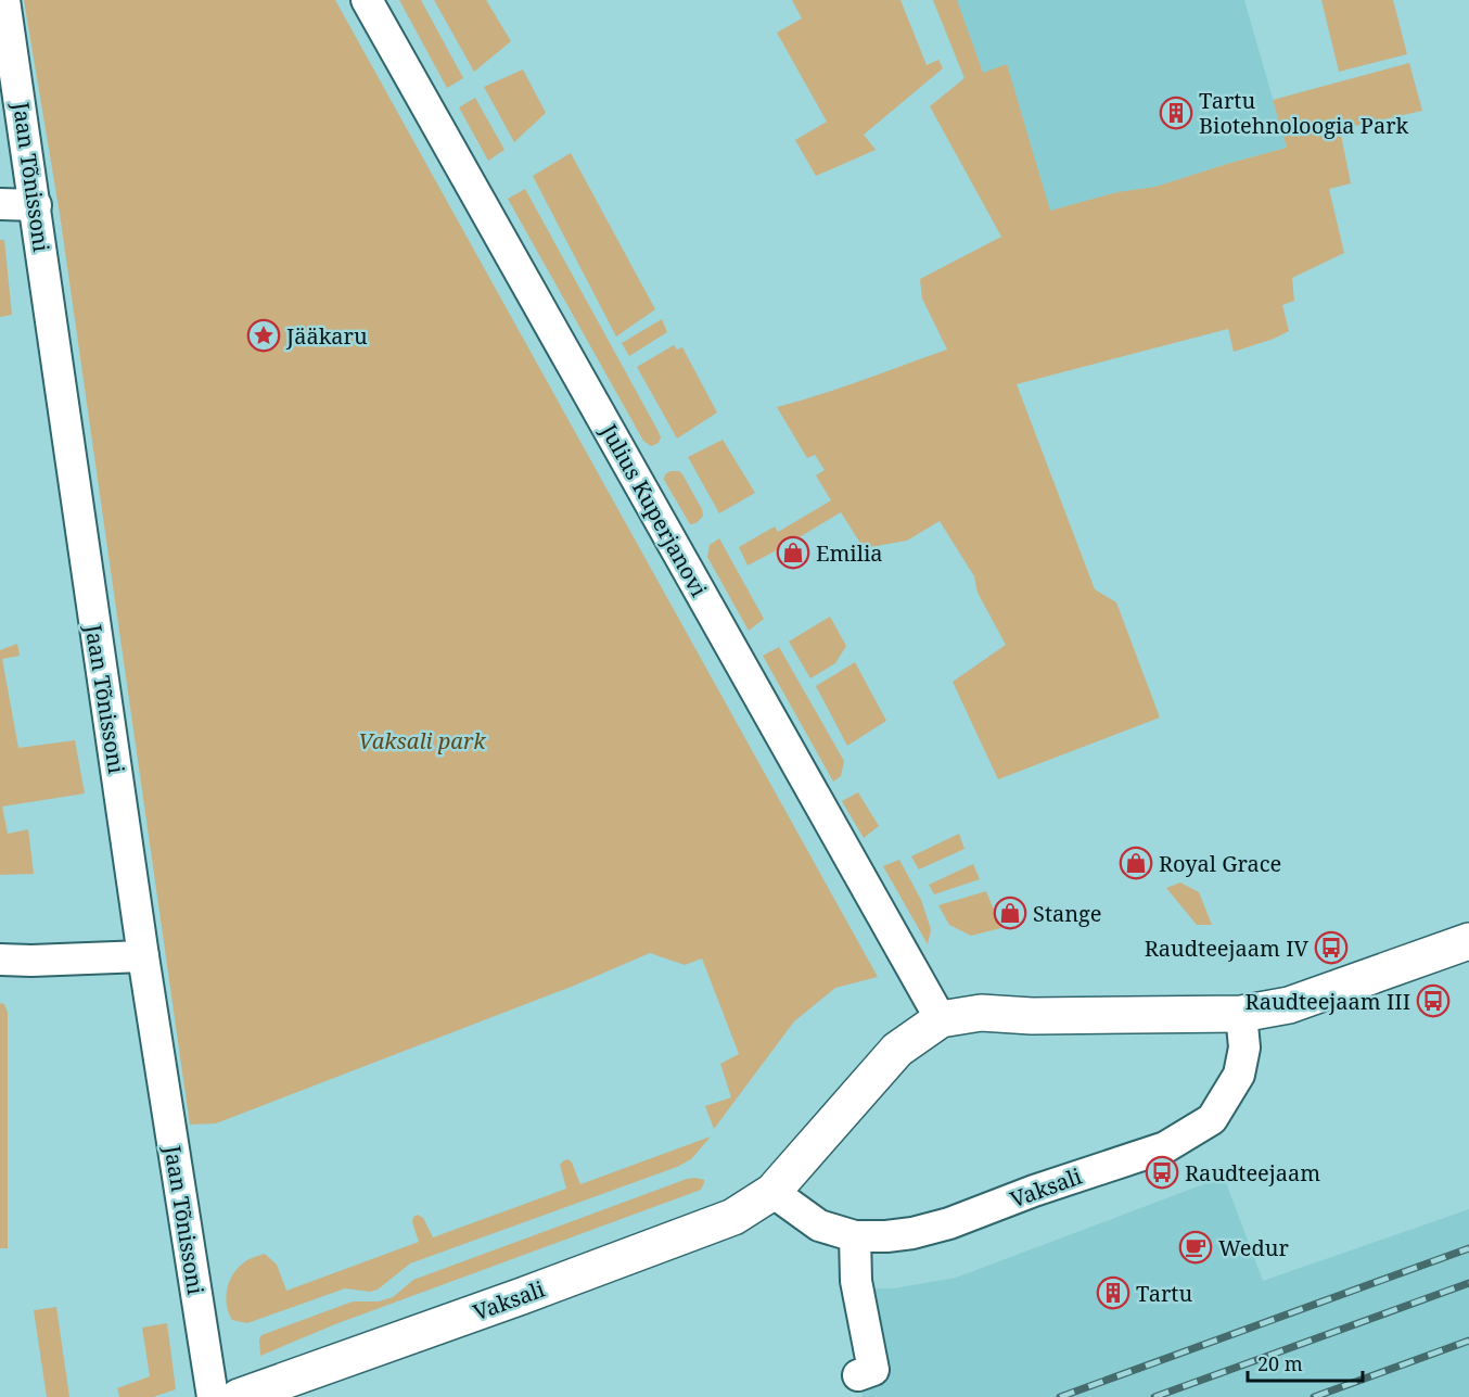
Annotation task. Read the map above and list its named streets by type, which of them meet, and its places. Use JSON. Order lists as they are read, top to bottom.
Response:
{
  "streets": {
    "street": ["Jaan Tõnissoni", "Julius Kuperjanovi", "Vaksali"]
  },
  "crossings": [
    ["Julius Kuperjanovi", "Vaksali"]
  ],
  "parks": ["Vaksali park"],
  "places": {
    "building": ["Tartu Biotehnoloogia Park", "Tartu"],
    "place": ["Jääkaru"],
    "shop": ["Emilia", "Royal Grace", "Stange"],
    "bus stop": ["Raudteejaam IV", "Raudteejaam III", "Raudteejaam"],
    "cafe": ["Wedur"]
  },
  "scale_bar": "20 m"
}
